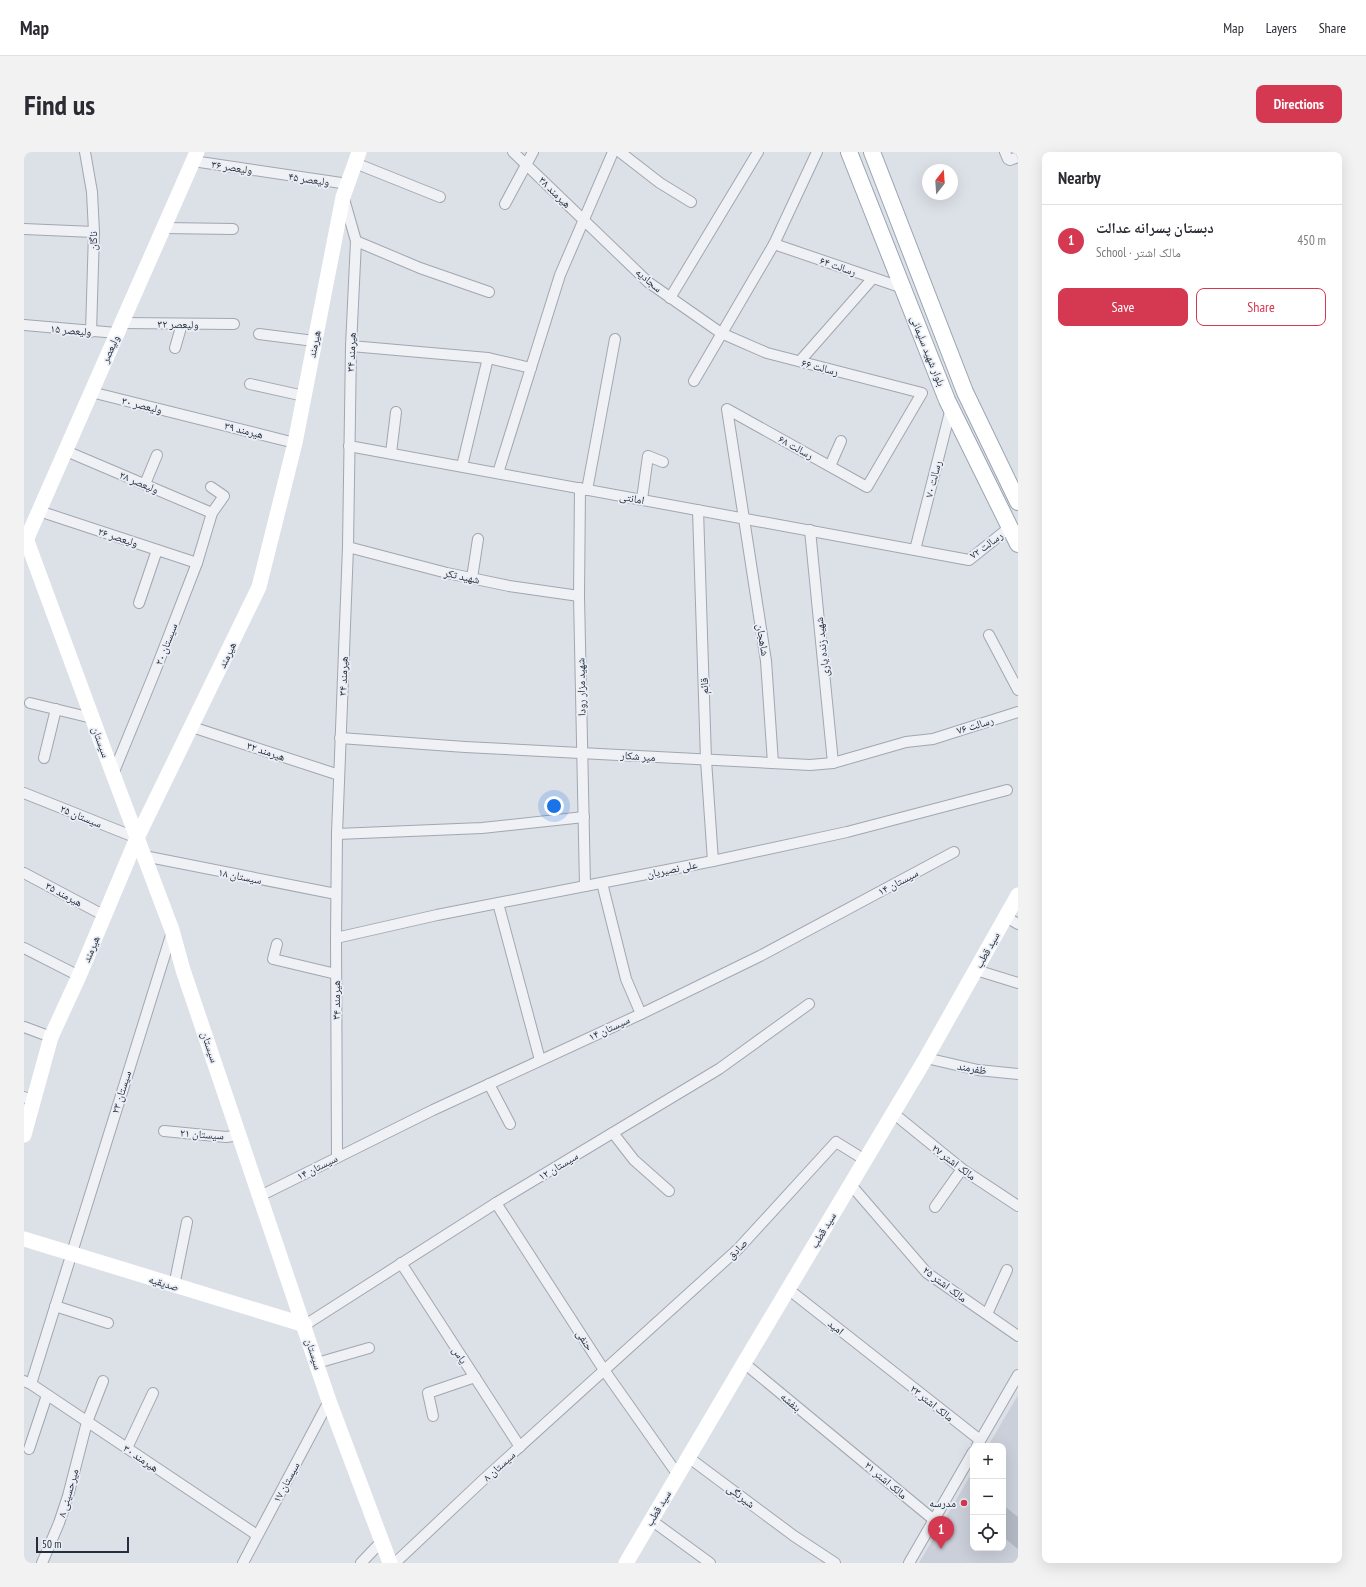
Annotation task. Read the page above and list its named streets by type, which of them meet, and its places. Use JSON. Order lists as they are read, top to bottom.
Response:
{
  "streets": {
    "main road": ["بلوار شهید سلیمانی"],
    "street": [
      "ولیعصر ۳۶",
      "ولیعصر ۴۵",
      "هیرمند ۳۸",
      "ناگان",
      "رسالت ۶۴",
      "سجادیه",
      "ولیعصر ۳۲",
      "ولیعصر ۱۵",
      "هیرمند",
      "ولیعصر",
      "هیرمند ۳۴",
      "رسالت ۶۶",
      "ولیعصر ۳۰",
      "هیرمند ۳۹",
      "رسالت ۶۸",
      "رسالت ۷۰",
      "ولیعصر ۲۸",
      "امانتی",
      "ولیعصر ۲۶",
      "رسالت ۷۲",
      "شهید تکر",
      "شاهجان",
      "سیستان ۲۰",
      "شهید زنده یاری",
      "قائم",
      "شهید مزار رودا",
      "رسالت ۷۶",
      "سیستان",
      "هیرمند ۳۲",
      "میر شکار",
      "سیستان ۲۵",
      "علی نصیریان",
      "سیستان ۱۸",
      "سیستان ۱۴",
      "هیرمند ۳۵",
      "سید قطب",
      "ظفرمند",
      "سیستان ۲۳",
      "سیستان ۲۱",
      "مالک اشتر ۲۷",
      "سیستان ۱۲",
      "صادق",
      "صدیقیه",
      "مالک اشتر ۲۵",
      "امید",
      "حنفی",
      "یاس",
      "بنفشه",
      "مالک اشتر ۲۳",
      "هیرمند ۳۰",
      "سیستان ۸",
      "مالک اشتر ۲۱",
      "سیستان ۱۷",
      "میرحسینی ۸",
      "شیرنگی"
    ]
  },
  "crossings": [
    ["ولیعصر ۳۶", "ولیعصر ۴۵"],
    ["ولیعصر ۳۶", "ولیعصر"],
    ["ولیعصر ۴۵", "هیرمند"],
    ["ولیعصر ۴۵", "هیرمند ۳۴"],
    ["هیرمند ۳۸", "سجادیه"],
    ["ناگان", "ولیعصر ۱۵"],
    ["رسالت ۶۴", "بلوار شهید سلیمانی"],
    ["سجادیه", "رسالت ۶۶"],
    ["ولیعصر ۳۲", "ولیعصر ۱۵"],
    ["ولیعصر ۳۲", "ولیعصر"],
    ["ولیعصر ۱۵", "ولیعصر"],
    ["هیرمند", "هیرمند ۳۴"],
    ["هیرمند", "هیرمند ۳۹"],
    ["هیرمند", "سیستان"],
    ["هیرمند", "هیرمند ۳۲"],
    ["هیرمند", "سیستان ۲۵"],
    ["هیرمند", "هیرمند ۳۵"],
    ["ولیعصر", "ولیعصر ۳۰"],
    ["ولیعصر", "ولیعصر ۲۸"],
    ["ولیعصر", "ولیعصر ۲۶"],
    ["ولیعصر", "سیستان"],
    ["بلوار شهید سلیمانی", "رسالت ۷۰"],
    ["بلوار شهید سلیمانی", "رسالت ۷۲"],
    ["هیرمند ۳۴", "امانتی"],
    ["هیرمند ۳۴", "شهید تکر"],
    ["هیرمند ۳۴", "هیرمند ۳۲"],
    ["هیرمند ۳۴", "میر شکار"],
    ["هیرمند ۳۴", "علی نصیریان"],
    ["هیرمند ۳۴", "سیستان ۱۸"],
    ["هیرمند ۳۴", "سیستان ۱۴"],
    ["رسالت ۶۶", "رسالت ۶۸"],
    ["ولیعصر ۳۰", "هیرمند ۳۹"],
    ["رسالت ۶۸", "امانتی"],
    ["رسالت ۶۸", "شاهجان"],
    ["رسالت ۷۰", "امانتی"],
    ["رسالت ۷۰", "رسالت ۷۲"],
    ["ولیعصر ۲۸", "سیستان ۲۰"],
    ["امانتی", "رسالت ۷۲"],
    ["امانتی", "شاهجان"],
    ["امانتی", "شهید زنده یاری"],
    ["امانتی", "قائم"],
    ["امانتی", "شهید مزار رودا"],
    ["ولیعصر ۲۶", "سیستان ۲۰"],
    ["شهید تکر", "شهید مزار رودا"],
    ["شاهجان", "میر شکار"],
    ["سیستان ۲۰", "سیستان"],
    ["شهید زنده یاری", "میر شکار"],
    ["قائم", "میر شکار"],
    ["قائم", "علی نصیریان"],
    ["شهید مزار رودا", "میر شکار"],
    ["شهید مزار رودا", "علی نصیریان"],
    ["رسالت ۷۶", "میر شکار"],
    ["سیستان", "سیستان ۲۵"],
    ["سیستان", "سیستان ۱۸"],
    ["سیستان", "سیستان ۱۴"],
    ["سیستان", "سیستان ۲۳"],
    ["سیستان", "سیستان ۲۱"],
    ["سیستان", "سیستان ۱۲"],
    ["سیستان", "صدیقیه"],
    ["سیستان", "سیستان ۱۷"],
    ["سید قطب", "ظفرمند"],
    ["سید قطب", "مالک اشتر ۲۷"],
    ["سید قطب", "صادق"],
    ["سید قطب", "مالک اشتر ۲۵"],
    ["سید قطب", "امید"],
    ["سید قطب", "حنفی"],
    ["سید قطب", "بنفشه"],
    ["سید قطب", "شیرنگی"],
    ["سیستان ۲۳", "صدیقیه"],
    ["سیستان ۲۳", "هیرمند ۳۰"],
    ["سیستان ۱۲", "صدیقیه"],
    ["سیستان ۱۲", "حنفی"],
    ["سیستان ۱۲", "یاس"],
    ["صادق", "حنفی"],
    ["صادق", "سیستان ۸"],
    ["امید", "مالک اشتر ۲۳"],
    ["حنفی", "سیستان ۸"],
    ["یاس", "سیستان ۸"],
    ["بنفشه", "مالک اشتر ۲۱"],
    ["هیرمند ۳۰", "سیستان ۱۷"],
    ["هیرمند ۳۰", "میرحسینی ۸"]
  ],
  "places": ["مدرسه"],
  "scale_bar": "50 m",
  "north": "top",
  "page": {
    "header": "Map",
    "nav": ["Map", "Layers", "Share"],
    "buttons": [
      "Directions",
      ["Save", "Share"]
    ],
    "title": "Find us",
    "heading": "Nearby",
    "list": [
      {
        "mark": "1",
        "name": "دبستان پسرانه عدالت",
        "note": "School · مالک اشتر",
        "value": "450 m"
      }
    ],
    "map_buttons": ["+", "−"],
    "pins": "1",
    "scale": "50 m"
  }
}
